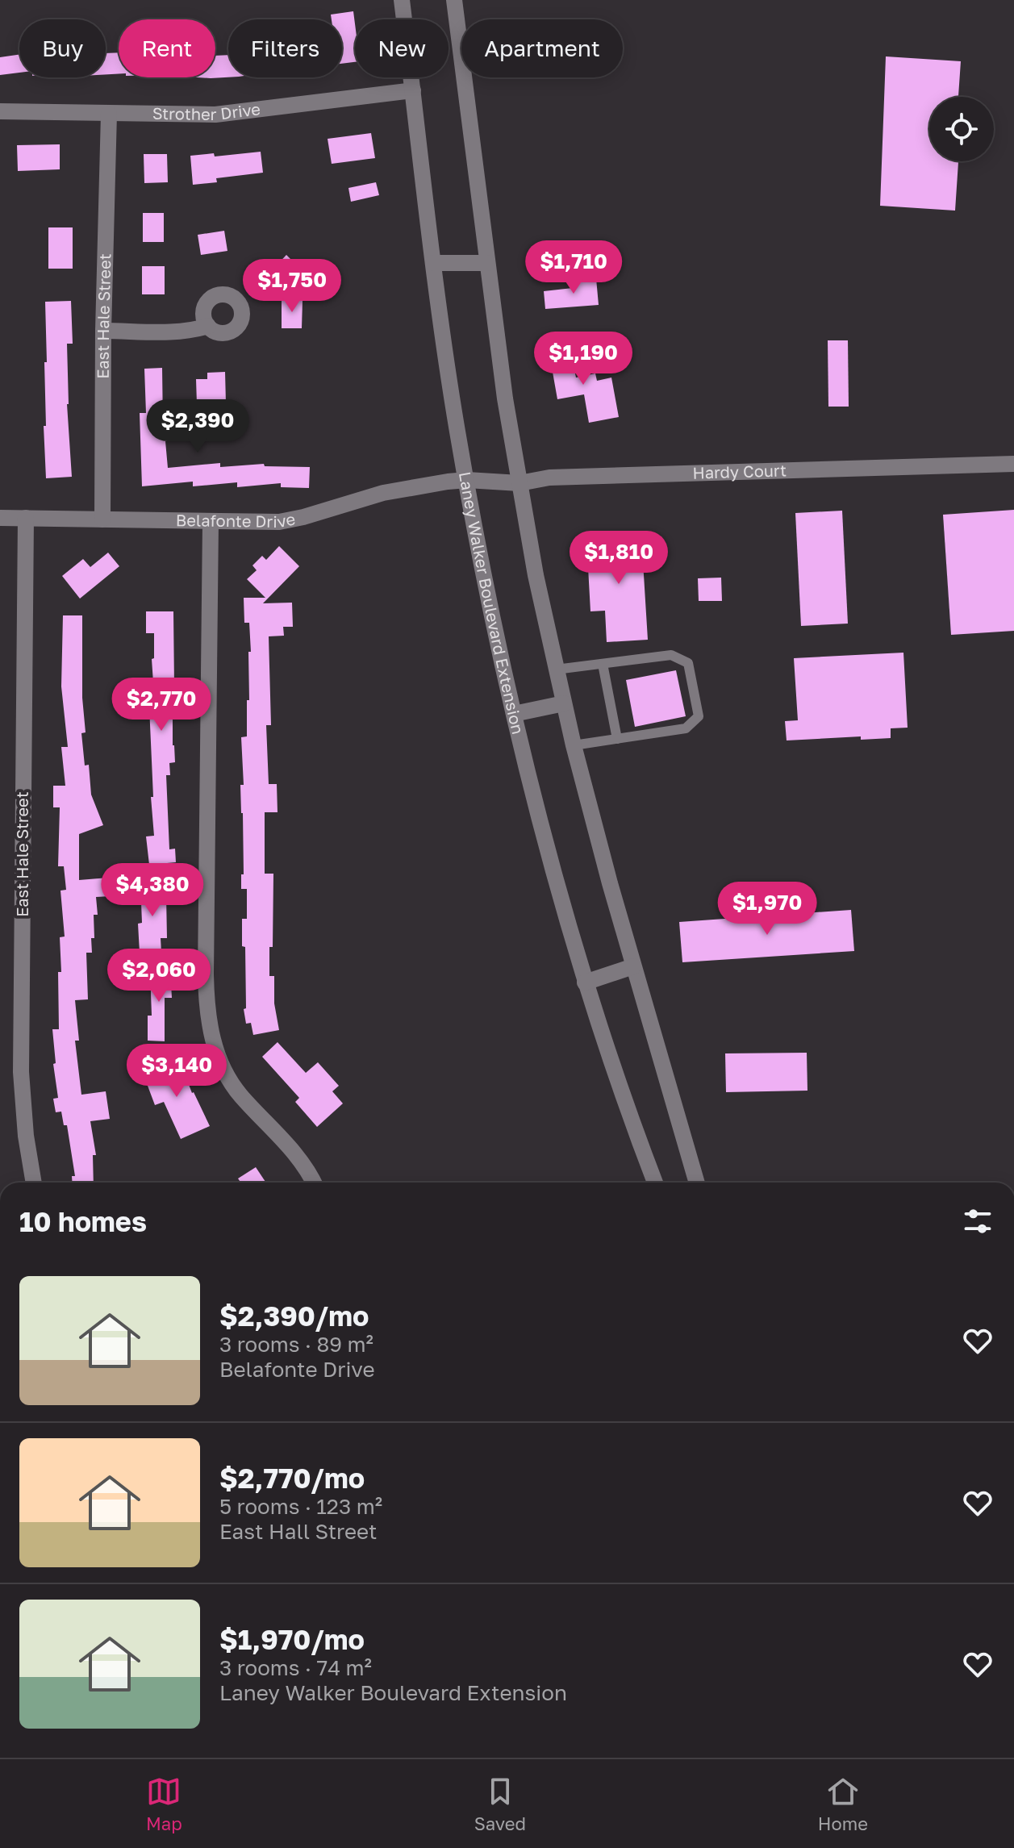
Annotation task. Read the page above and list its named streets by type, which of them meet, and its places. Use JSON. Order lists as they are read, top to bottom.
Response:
{
  "streets": {
    "street": [
      "Strother Drive",
      "East Hale Street",
      "Hardy Court",
      "Belafonte Drive",
      "Laney Walker Boulevard Extension"
    ]
  },
  "crossings": [
    ["Strother Drive", "East Hale Street"],
    ["Strother Drive", "Laney Walker Boulevard Extension"],
    ["East Hale Street", "Belafonte Drive"],
    ["Hardy Court", "Belafonte Drive"],
    ["Hardy Court", "Laney Walker Boulevard Extension"],
    ["Belafonte Drive", "Laney Walker Boulevard Extension"]
  ],
  "page": {
    "chip": [
      "Buy",
      "Rent",
      "Filters",
      "New",
      "Apartment"
    ],
    "price": [
      "$1,710",
      "$1,750",
      "$1,190",
      "$2,390",
      "$1,810",
      "$2,770",
      "$4,380",
      "$1,970",
      "$2,060",
      "$3,140"
    ],
    "heading": "10 homes",
    "list": [
      {
        "name": "$2,390/mo",
        "note": "3 rooms · 89 m² · Belafonte Drive"
      },
      {
        "name": "$2,770/mo",
        "note": "5 rooms · 123 m² · East Hall Street"
      },
      {
        "name": "$1,970/mo",
        "note": "3 rooms · 74 m² · Laney Walker Boulevard Extension"
      }
    ],
    "tabs": ["Map", "Saved", "Home"]
  }
}
